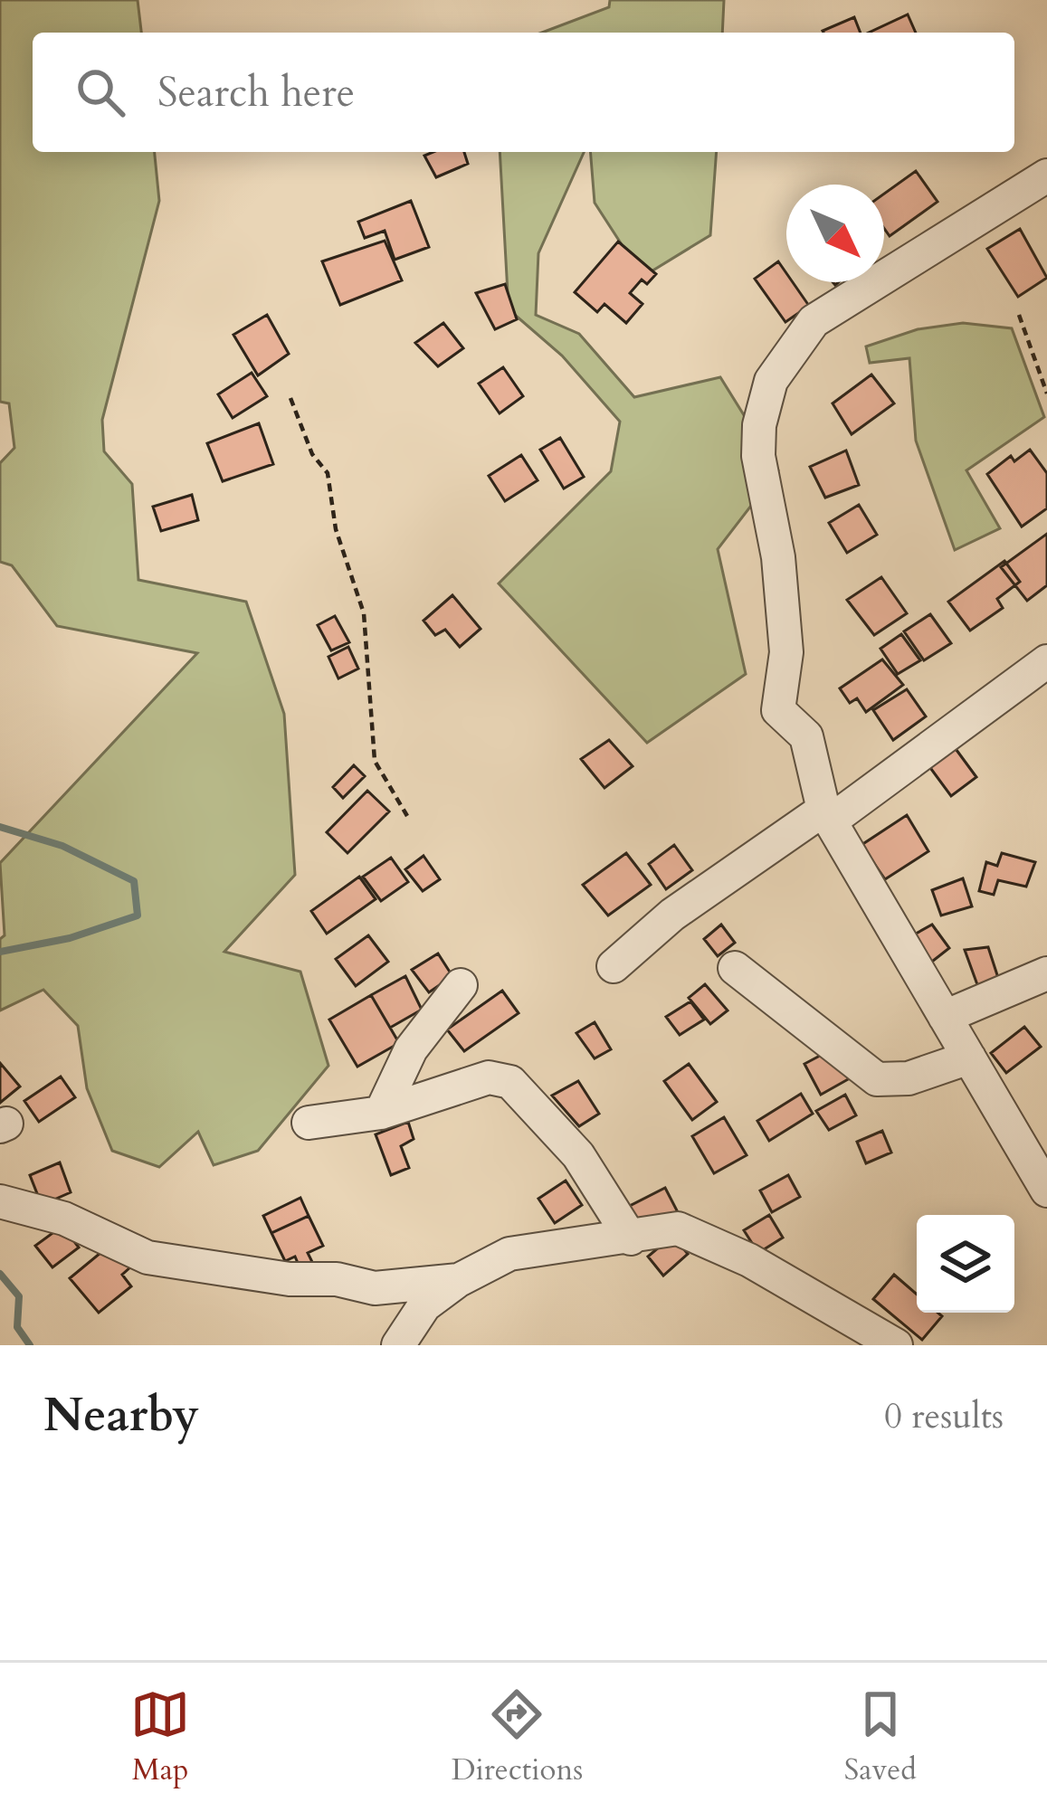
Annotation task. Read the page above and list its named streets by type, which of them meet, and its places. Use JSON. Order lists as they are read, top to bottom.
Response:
{
  "north": "bottom right",
  "page": {
    "search": "Search here",
    "heading": ["Nearby", "0 results"],
    "nav": ["Map", "Directions", "Saved"]
  }
}
